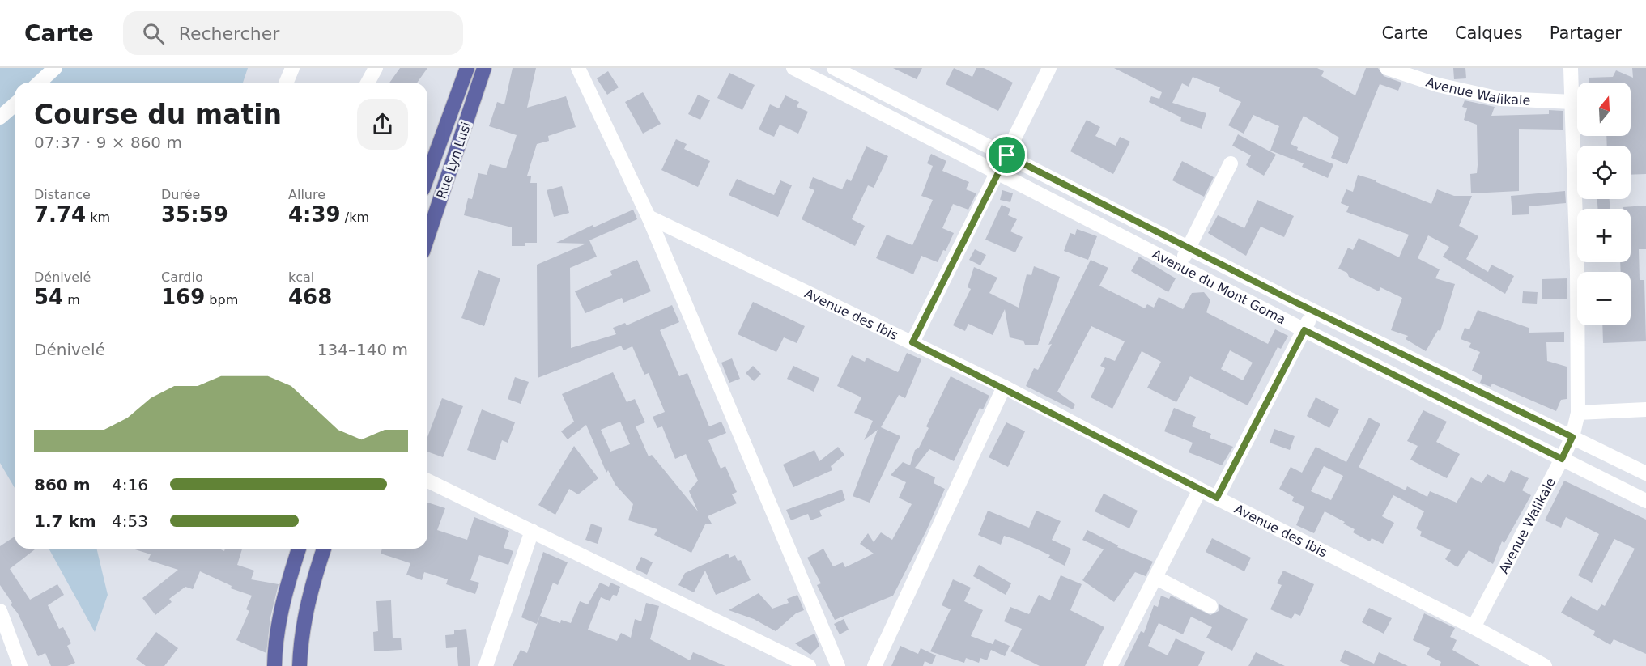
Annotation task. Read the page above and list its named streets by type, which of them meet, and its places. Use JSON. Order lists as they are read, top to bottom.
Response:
{
  "streets": {
    "main road": ["Rue Lyn Lusi"],
    "street": ["Avenue Walikale", "Avenue du Mont Goma", "Avenue des Ibis"]
  },
  "crossings": [
    ["Avenue Walikale", "Avenue du Mont Goma"],
    ["Avenue Walikale", "Avenue des Ibis"]
  ],
  "north": "top",
  "page": {
    "header": "Carte",
    "search": "Rechercher",
    "nav": ["Carte", "Calques", "Partager"],
    "map_buttons": ["+", "−"],
    "heading": ["Course du matin", "07:37 · 9 × 860 m"],
    "stats": [
      ["Distance", "7.74 km"],
      ["Durée", "35:59"],
      ["Allure", "4:39 /km"],
      ["Dénivelé", "54 m"],
      ["Cardio", "169 bpm"],
      ["kcal", "468"]
    ],
    "chart": ["Dénivelé", "134–140 m"],
    "list": [
      {
        "name": "860 m",
        "note": "4:16"
      },
      {
        "name": "1.7 km",
        "note": "4:53"
      }
    ]
  }
}
